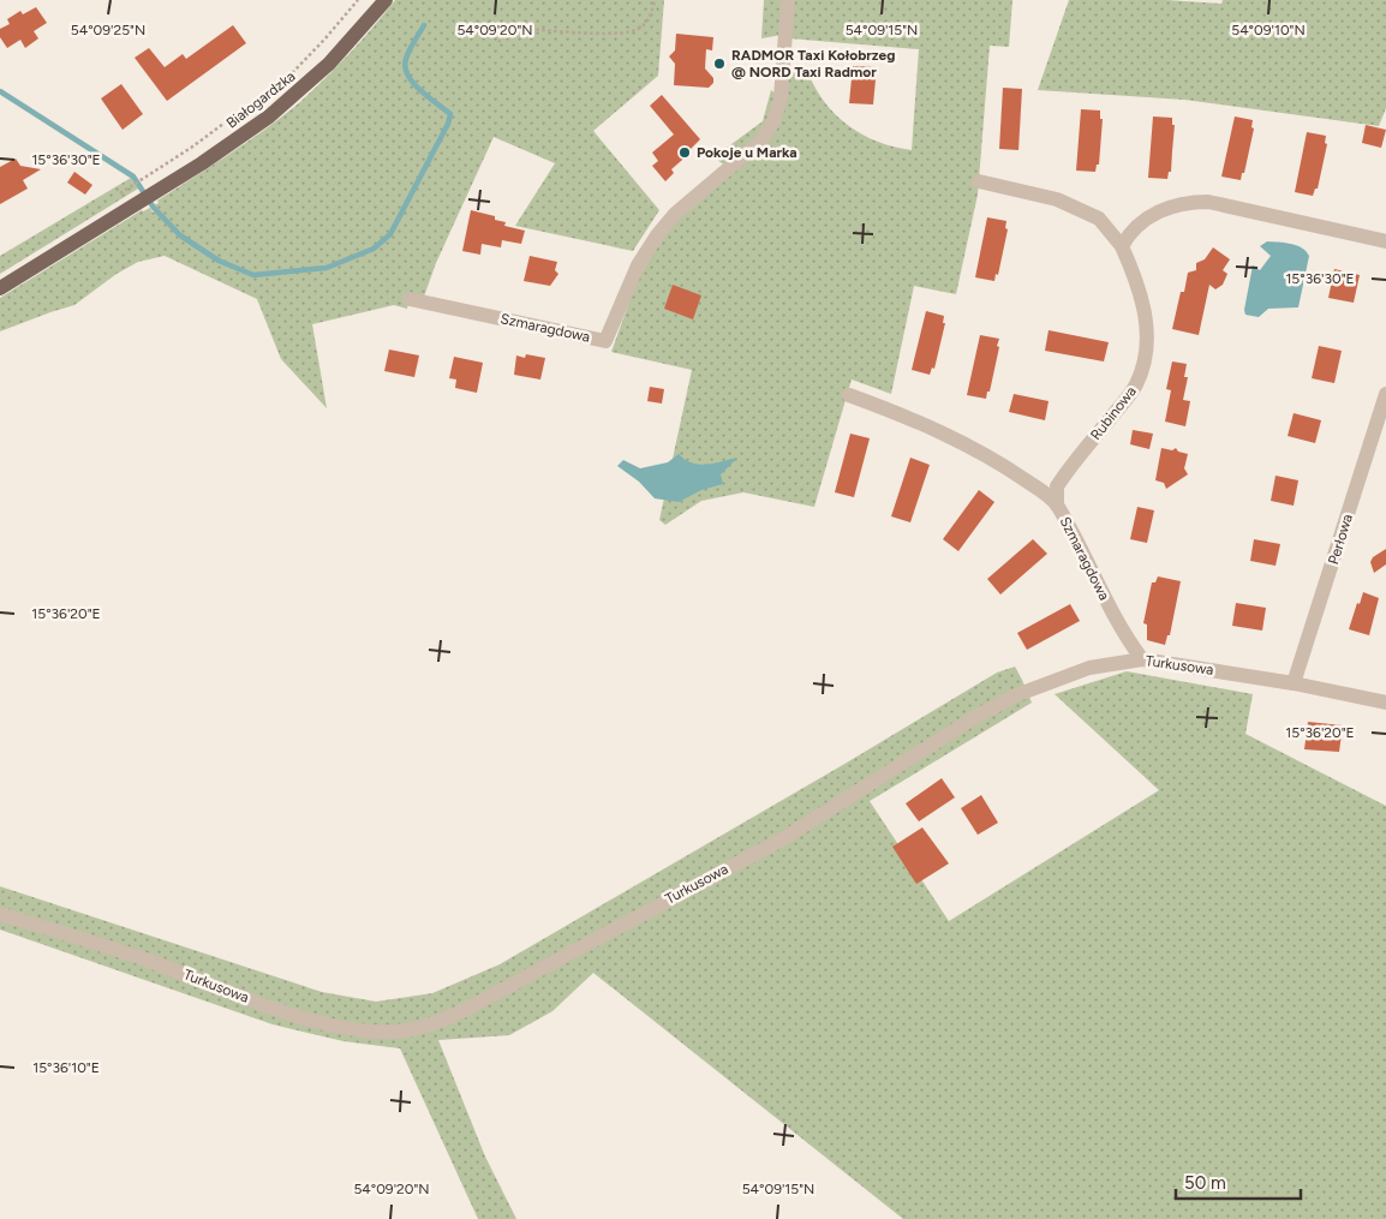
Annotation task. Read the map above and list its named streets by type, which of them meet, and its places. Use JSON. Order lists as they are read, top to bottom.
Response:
{
  "streets": {
    "main road": ["Białogardzka"],
    "street": [
      "Szmaragdowa",
      "Rubinowa",
      "Perłowa",
      "Turkusowa"
    ]
  },
  "crossings": [
    ["Szmaragdowa", "Rubinowa"],
    ["Szmaragdowa", "Turkusowa"],
    ["Perłowa", "Turkusowa"]
  ],
  "places": ["RADMOR Taxi Kołobrzeg @ NORD Taxi Radmor", "Pokoje u Marka"],
  "scale_bar": "50 m",
  "coordinates": [
    "54°09'25\"N",
    "54°09'20\"N",
    "54°09'15\"N",
    "54°09'10\"N",
    "15°36'30\"E",
    "15°36'20\"E",
    "15°36'10\"E"
  ]
}
